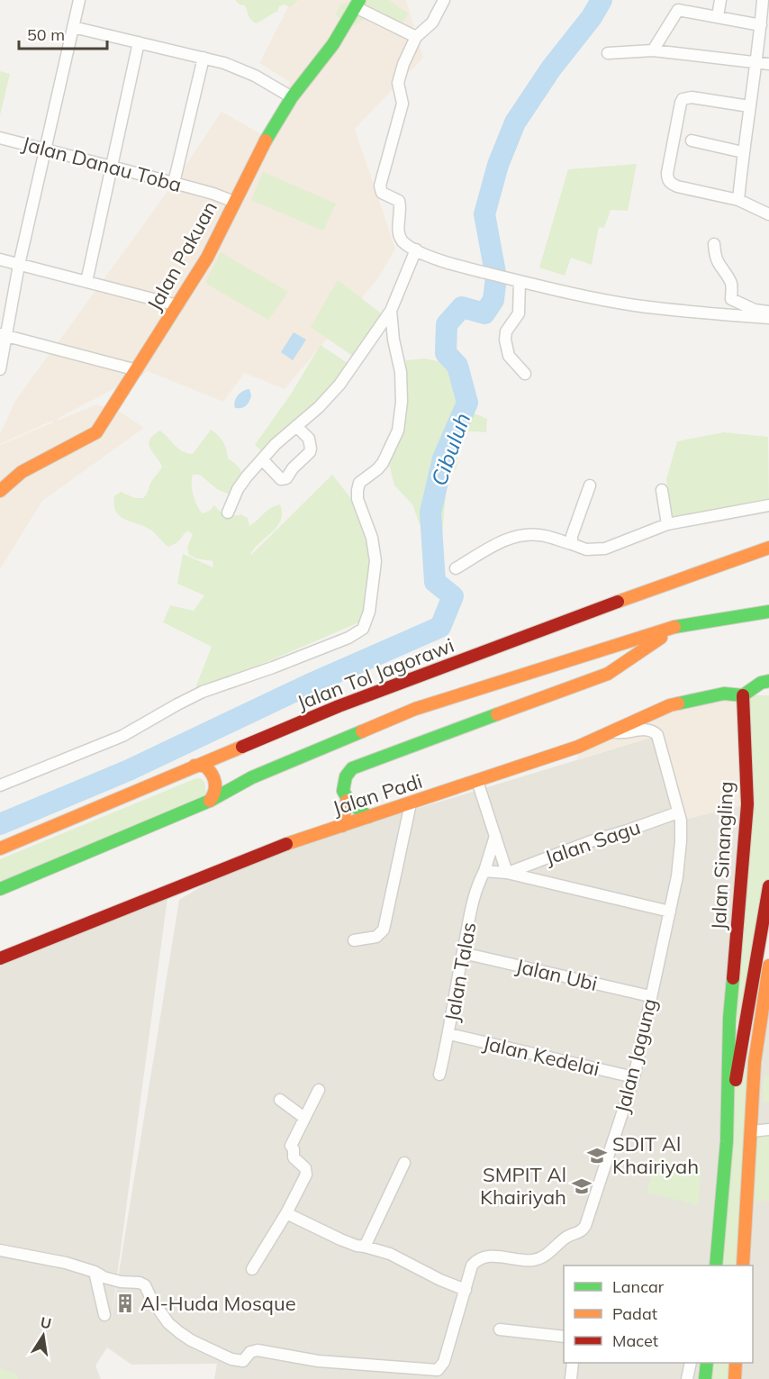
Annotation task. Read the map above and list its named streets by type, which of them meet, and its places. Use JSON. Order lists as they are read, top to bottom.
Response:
{
  "streets": {
    "main road": [
      "Jalan Pakuan",
      "Jalan Tol Jagorawi",
      "Jalan Padi",
      "Jalan Sinangling"
    ],
    "street": [
      "Jalan Danau Toba",
      "Jalan Sagu",
      "Jalan Talas",
      "Jalan Ubi",
      "Jalan Kedelai",
      "Jalan Jagung"
    ]
  },
  "crossings": [
    ["Jalan Danau Toba", "Jalan Pakuan"],
    ["Jalan Padi", "Jalan Sinangling"],
    ["Jalan Padi", "Jalan Jagung"],
    ["Jalan Sagu", "Jalan Jagung"],
    ["Jalan Talas", "Jalan Ubi"],
    ["Jalan Talas", "Jalan Kedelai"],
    ["Jalan Ubi", "Jalan Jagung"],
    ["Jalan Kedelai", "Jalan Jagung"]
  ],
  "water": ["Cibuluh"],
  "places": {
    "school or university": ["SDIT Al Khairiyah", "SMPIT Al Khairiyah"],
    "building": ["Al-Huda Mosque"]
  },
  "legend": ["Lancar", "Padat", "Macet"],
  "scale_bar": "50 m",
  "north": "top"
}
